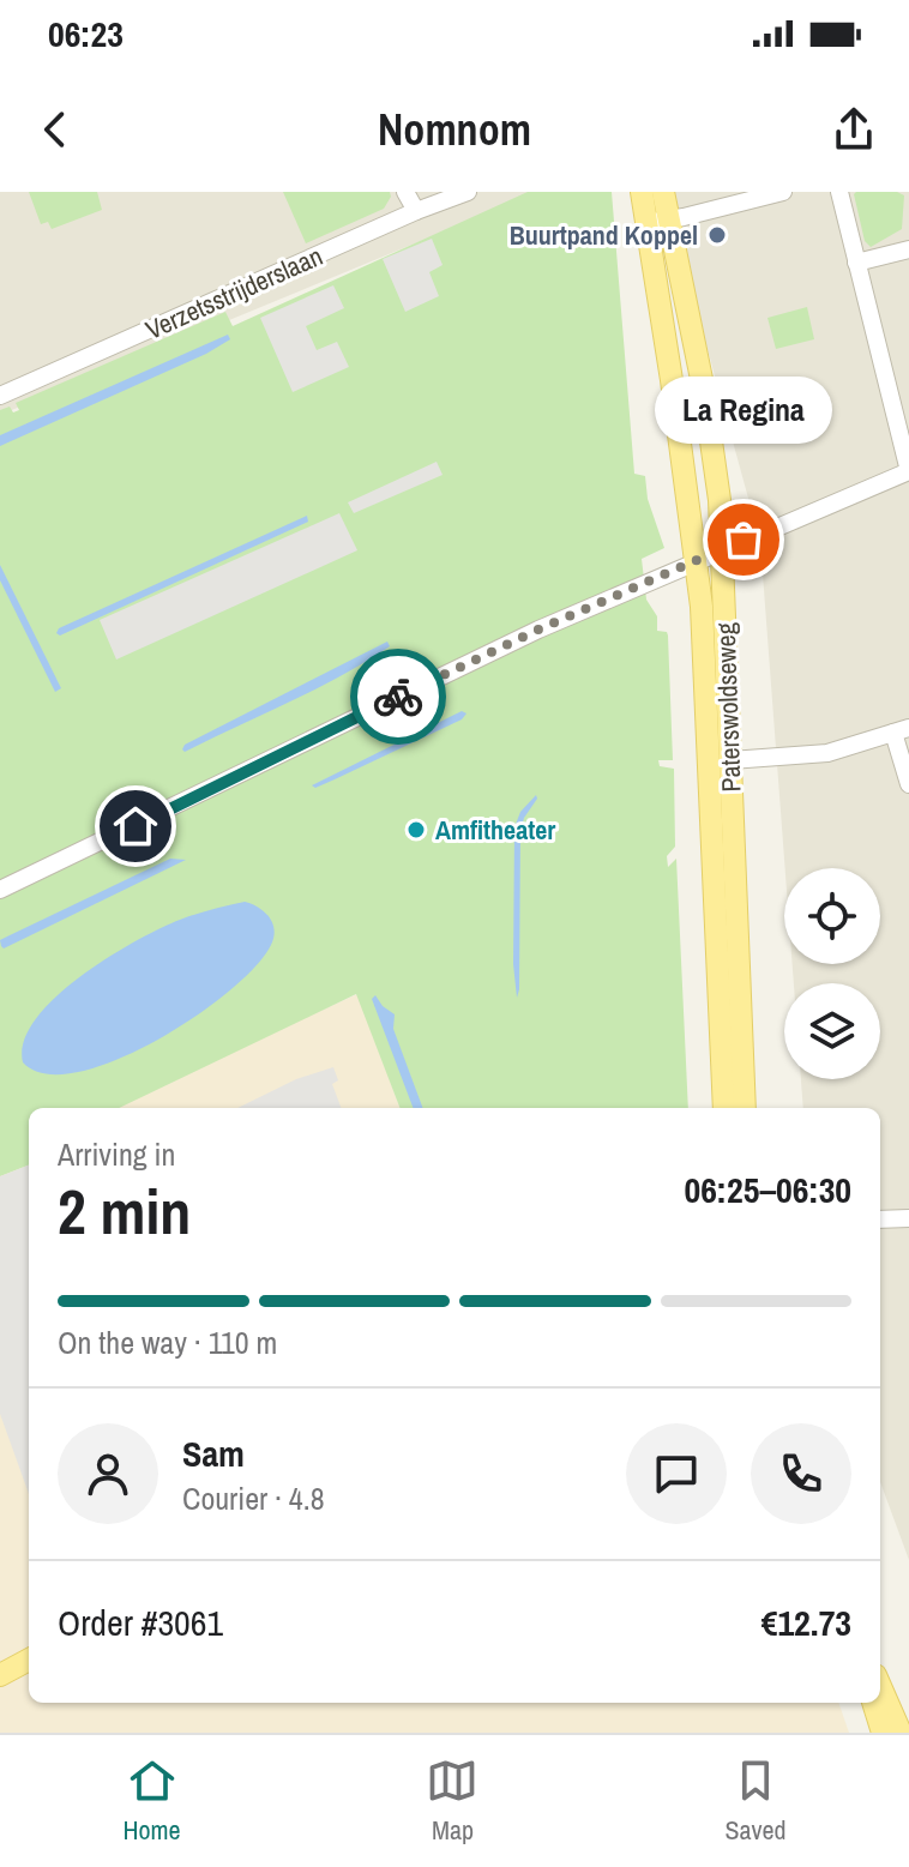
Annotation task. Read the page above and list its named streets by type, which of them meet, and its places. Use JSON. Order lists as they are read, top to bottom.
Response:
{
  "streets": {
    "main road": ["Paterswoldseweg"],
    "street": ["Verzetsstrijderslaan"]
  },
  "places": ["Buurtpand Koppel", "La Regina", "Amfitheater"],
  "page": {
    "status": "06:23",
    "header": "Nomnom",
    "bubble": "La Regina",
    "heading": ["2 min", "Arriving in", "06:25–06:30"],
    "panel": [
      "Sam",
      "Courier · 4.8",
      "Order #3061",
      "€12.73"
    ],
    "bar": "On the way · 110 m",
    "tabs": ["Home", "Map", "Saved"]
  }
}
